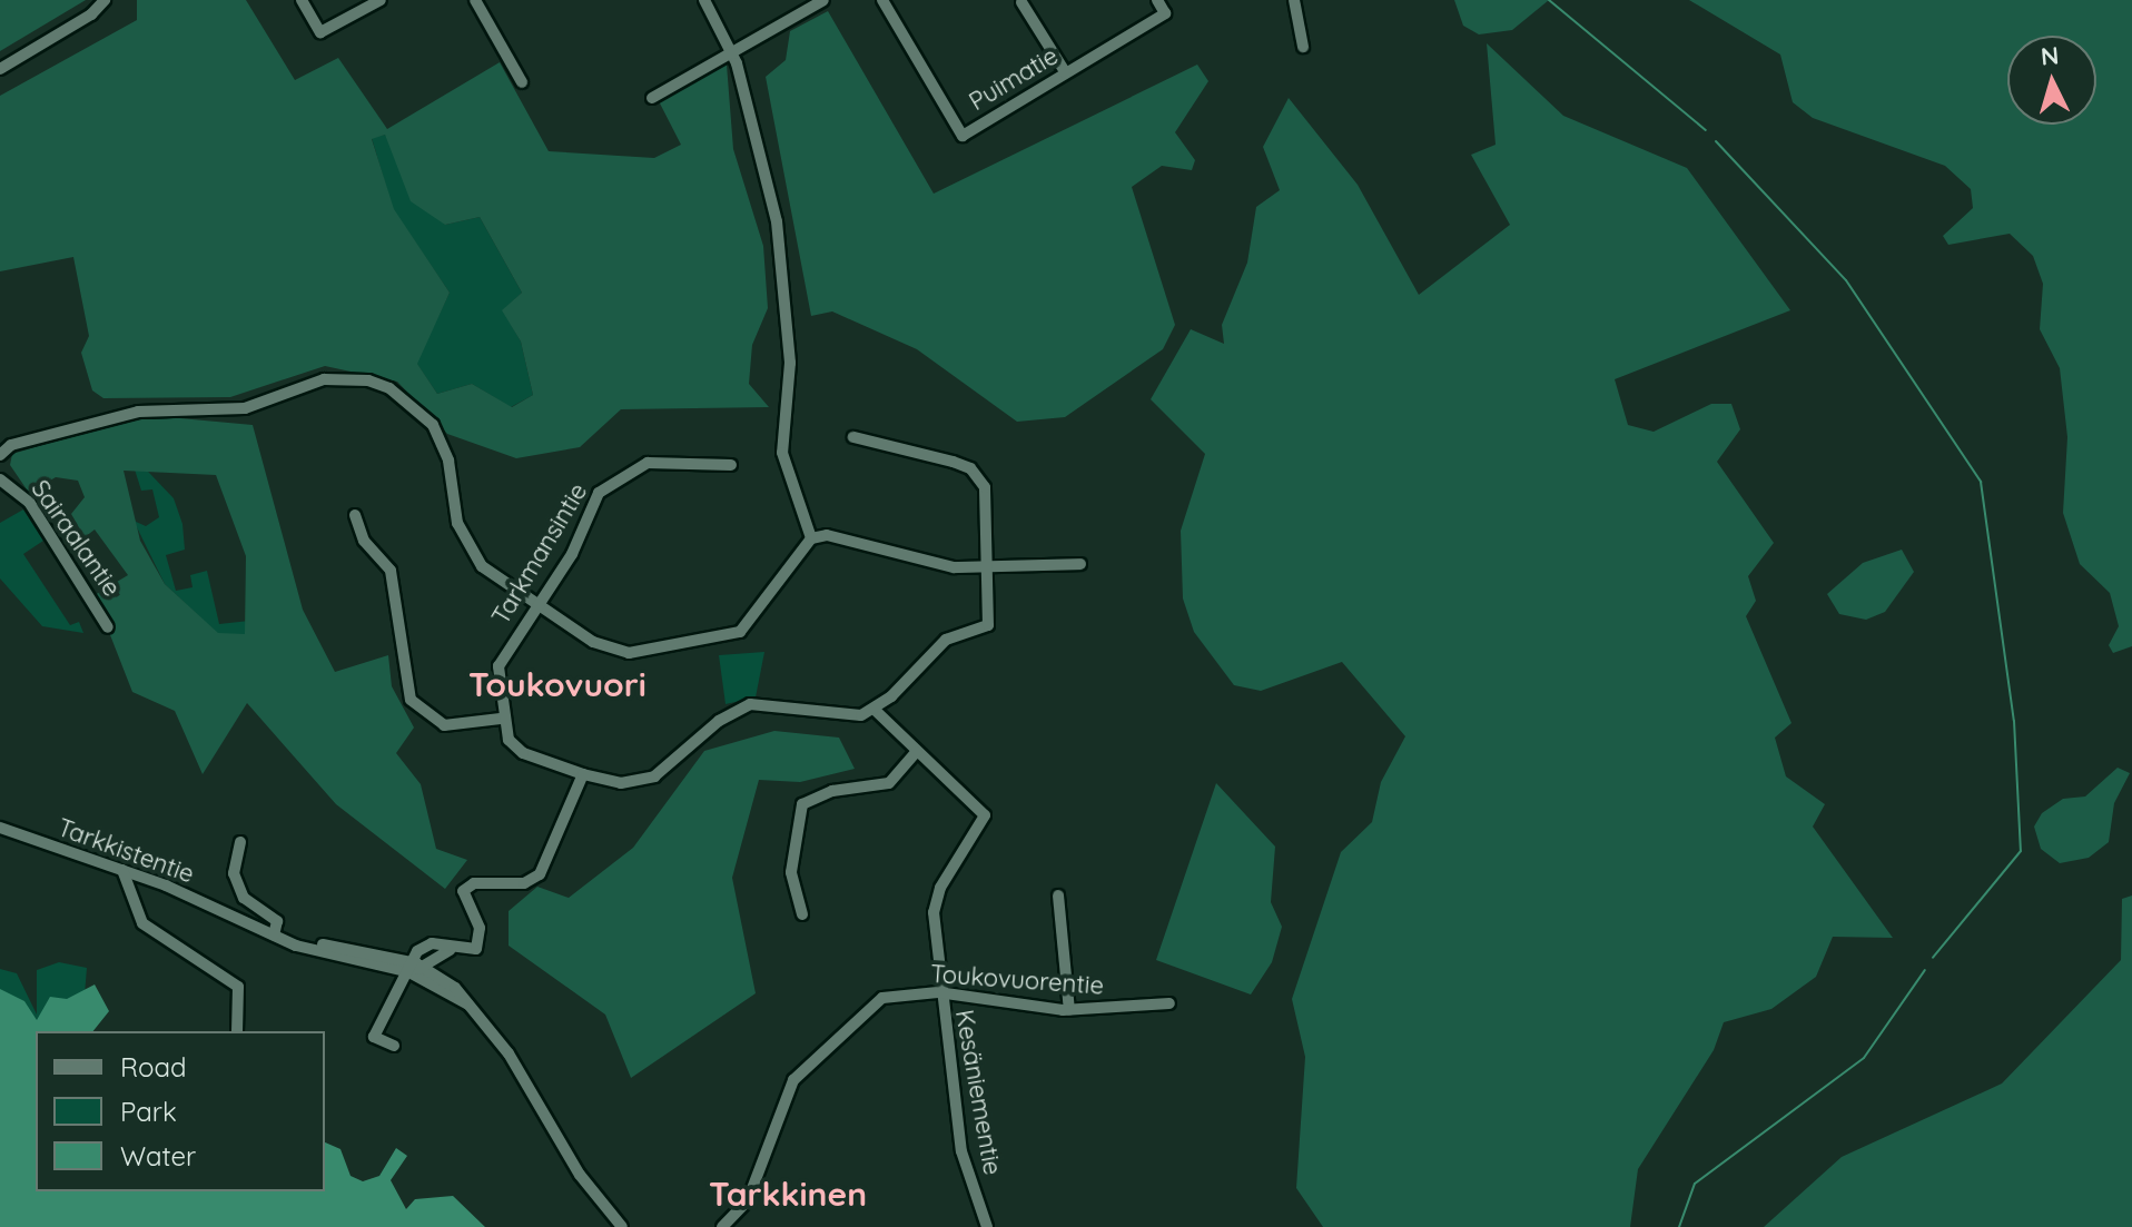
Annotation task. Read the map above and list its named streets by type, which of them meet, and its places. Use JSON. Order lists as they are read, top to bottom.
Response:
{
  "streets": {
    "street": [
      "Puimatie",
      "Sairaalantie",
      "Tarkmansintie",
      "Tarkkistentie",
      "Toukovuorentie",
      "Kesäniementie"
    ]
  },
  "crossings": [
    ["Toukovuorentie", "Kesäniementie"]
  ],
  "districts": ["Toukovuori", "Tarkkinen"],
  "legend": ["Road", "Park", "Water"],
  "north": "top"
}
